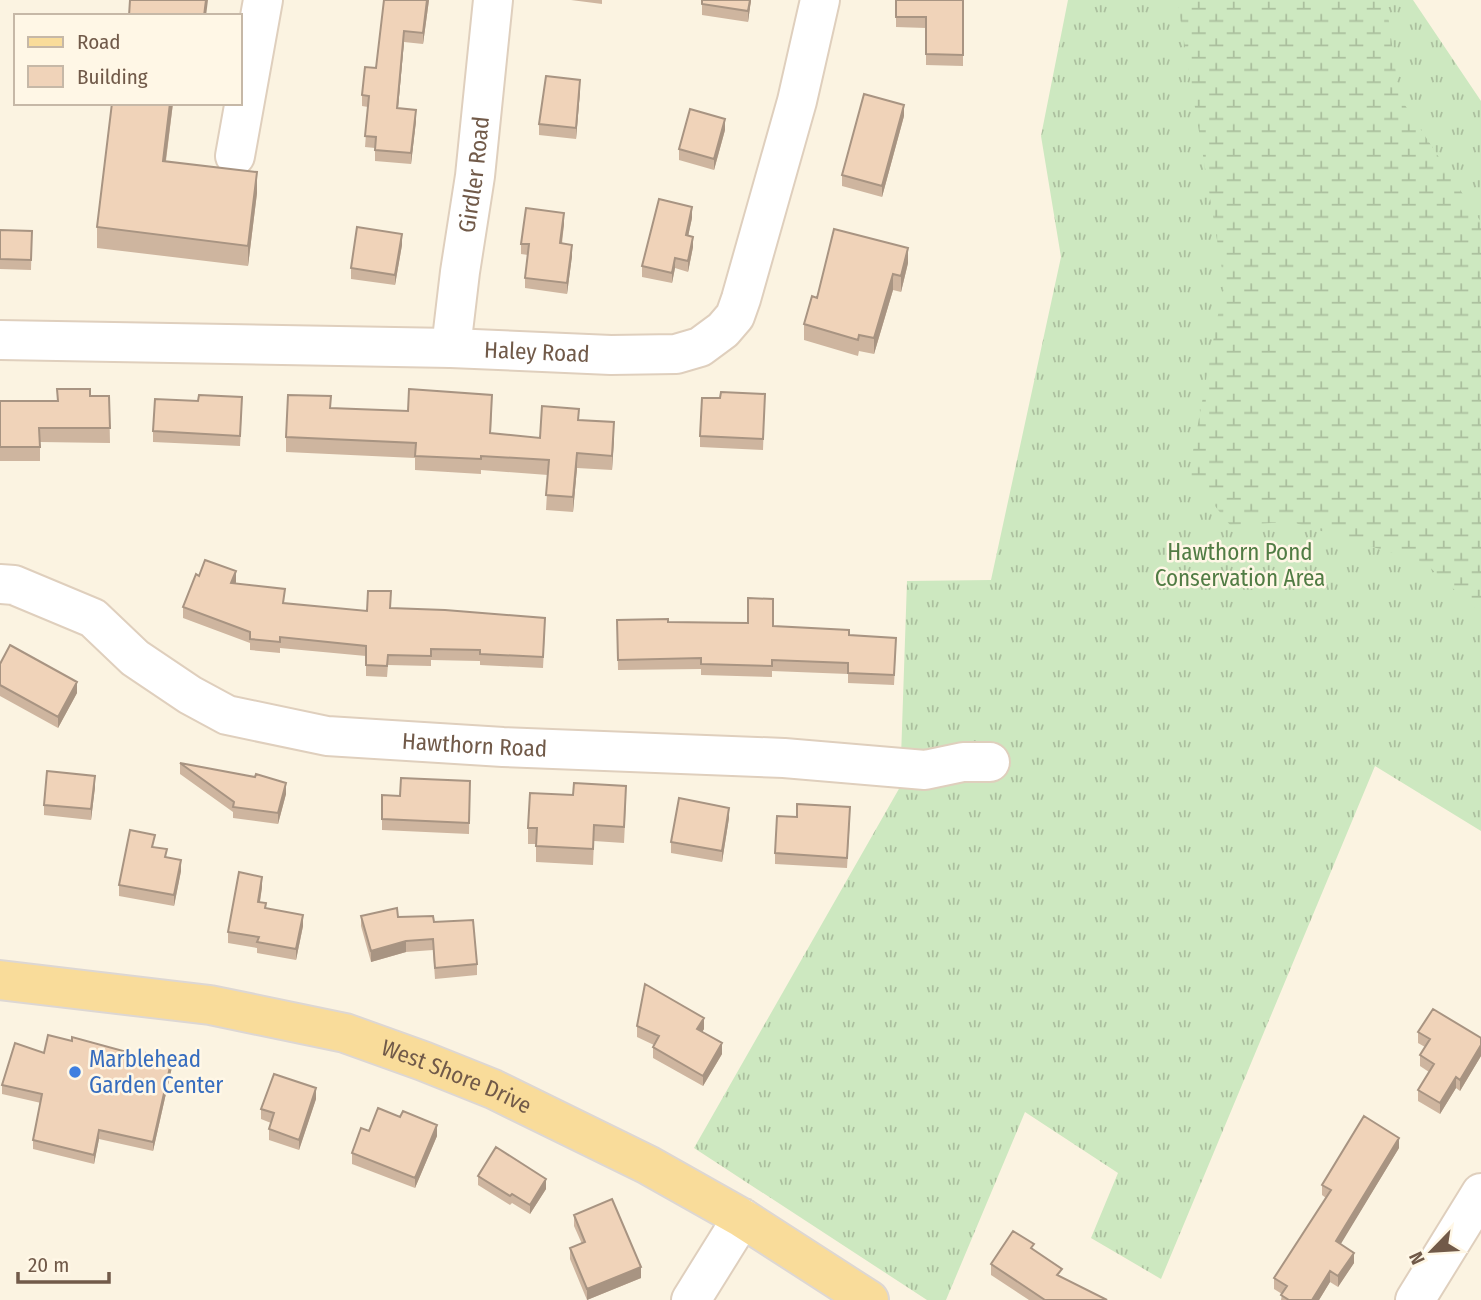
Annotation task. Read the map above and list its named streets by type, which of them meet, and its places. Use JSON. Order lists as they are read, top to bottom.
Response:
{
  "streets": {
    "main road": ["West Shore Drive"],
    "street": ["Girdler Road", "Haley Road", "Hawthorn Road"]
  },
  "crossings": [
    ["Girdler Road", "Haley Road"]
  ],
  "parks": ["Hawthorn Pond Conservation Area"],
  "places": ["Marblehead Garden Center"],
  "legend": ["Road", "Building"],
  "scale_bar": "20 m",
  "north": "bottom left"
}
